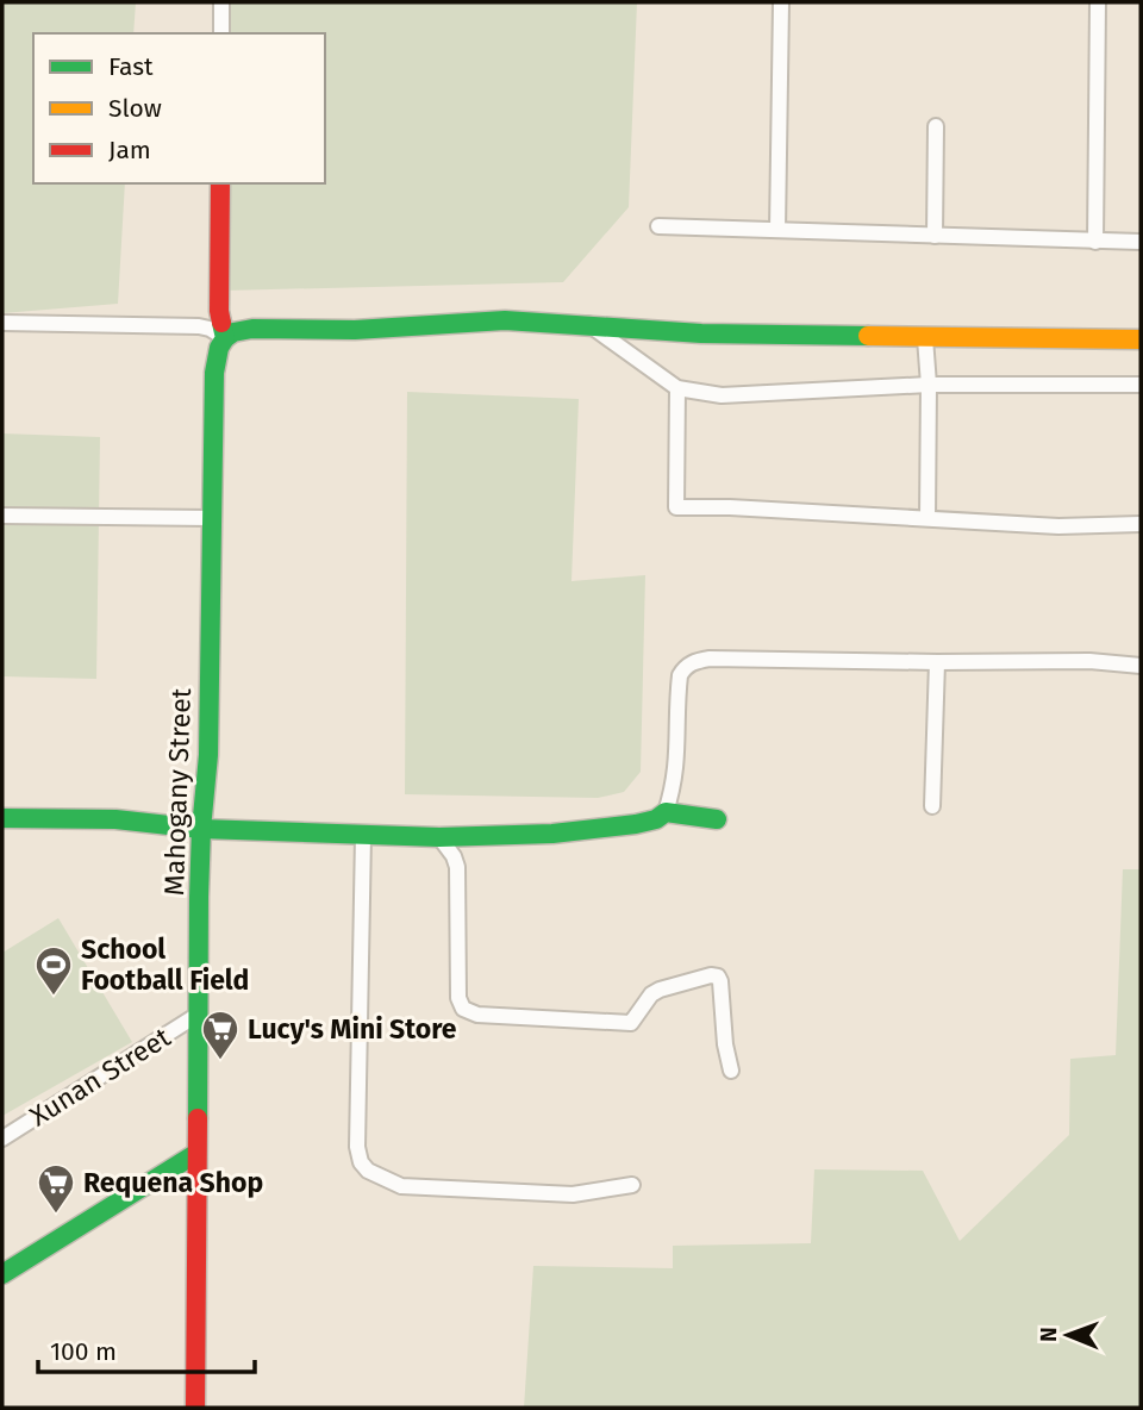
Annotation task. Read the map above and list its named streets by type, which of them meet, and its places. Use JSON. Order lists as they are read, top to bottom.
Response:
{
  "streets": {
    "street": ["Mahogany Street", "Xunan Street"]
  },
  "crossings": [
    ["Mahogany Street", "Xunan Street"]
  ],
  "places": {
    "sports": ["School Football Field"],
    "supermarket": ["Lucy's Mini Store", "Requena Shop"]
  },
  "legend": ["Fast", "Slow", "Jam"],
  "scale_bar": "100 m",
  "north": "left"
}
